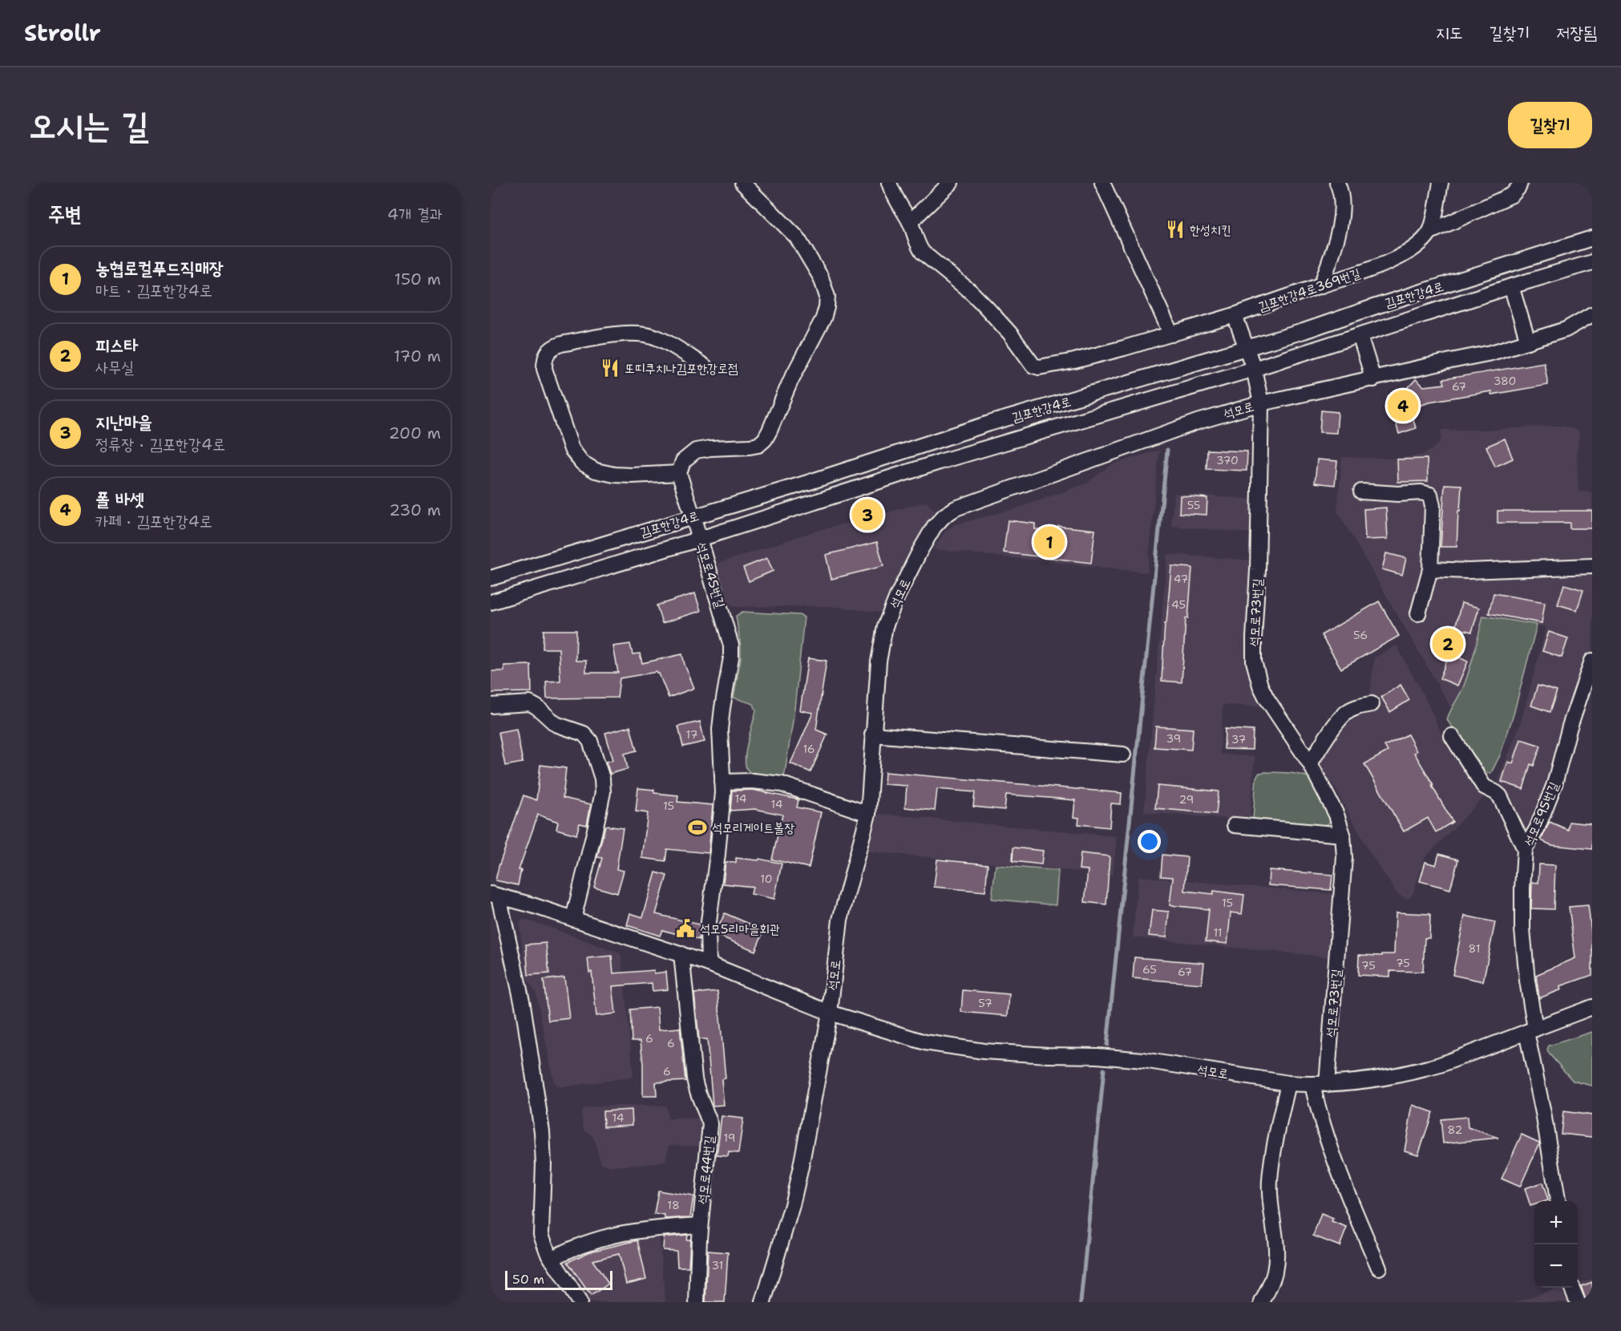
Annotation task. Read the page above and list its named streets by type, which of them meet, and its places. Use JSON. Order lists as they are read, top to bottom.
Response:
{
  "streets": {
    "street": [
      "김포한강4로369번길",
      "김포한강4로",
      "석모로",
      "석모로45번길",
      "석모로73번길",
      "석모로95번길",
      "석모로44번길"
    ]
  },
  "crossings": [
    ["김포한강4로", "석모로45번길"],
    ["김포한강4로", "석모로73번길"],
    ["석모로", "석모로45번길"],
    ["석모로", "석모로73번길"],
    ["석모로", "석모로95번길"],
    ["석모로", "석모로44번길"]
  ],
  "places": {
    "restaurant": ["한성치킨", "또띠쿠치나김포한강로점"],
    "sports": ["석모리게이트볼장"],
    "public building": ["석모5리마을회관"]
  },
  "house_numbers": [
    "380",
    "67",
    "370",
    "55",
    "47",
    "45",
    "56",
    "17",
    "39",
    "37",
    "16",
    "14",
    "29",
    "14",
    "15",
    "10",
    "15",
    "11",
    "81",
    "75",
    "75",
    "65",
    "67",
    "57",
    "6",
    "6",
    "6",
    "14",
    "82",
    "19",
    "18",
    "31"
  ],
  "scale_bar": "50 m",
  "page": {
    "header": "Strollr",
    "nav": ["지도", "길찾기", "저장됨"],
    "buttons": "길찾기",
    "title": "오시는 길",
    "heading": ["주변", "4개 결과"],
    "list": [
      {
        "mark": "1",
        "name": "농협로컬푸드직매장",
        "note": "마트 · 김포한강4로",
        "value": "150 m"
      },
      {
        "mark": "2",
        "name": "피스타",
        "note": "사무실",
        "value": "170 m"
      },
      {
        "mark": "3",
        "name": "지난마을",
        "note": "정류장 · 김포한강4로",
        "value": "200 m"
      },
      {
        "mark": "4",
        "name": "폴 바셋",
        "note": "카페 · 김포한강4로",
        "value": "230 m"
      }
    ],
    "pins": [
      "4",
      "3",
      "1",
      "2"
    ],
    "map_buttons": ["+", "−"],
    "scale": "50 m"
  }
}
